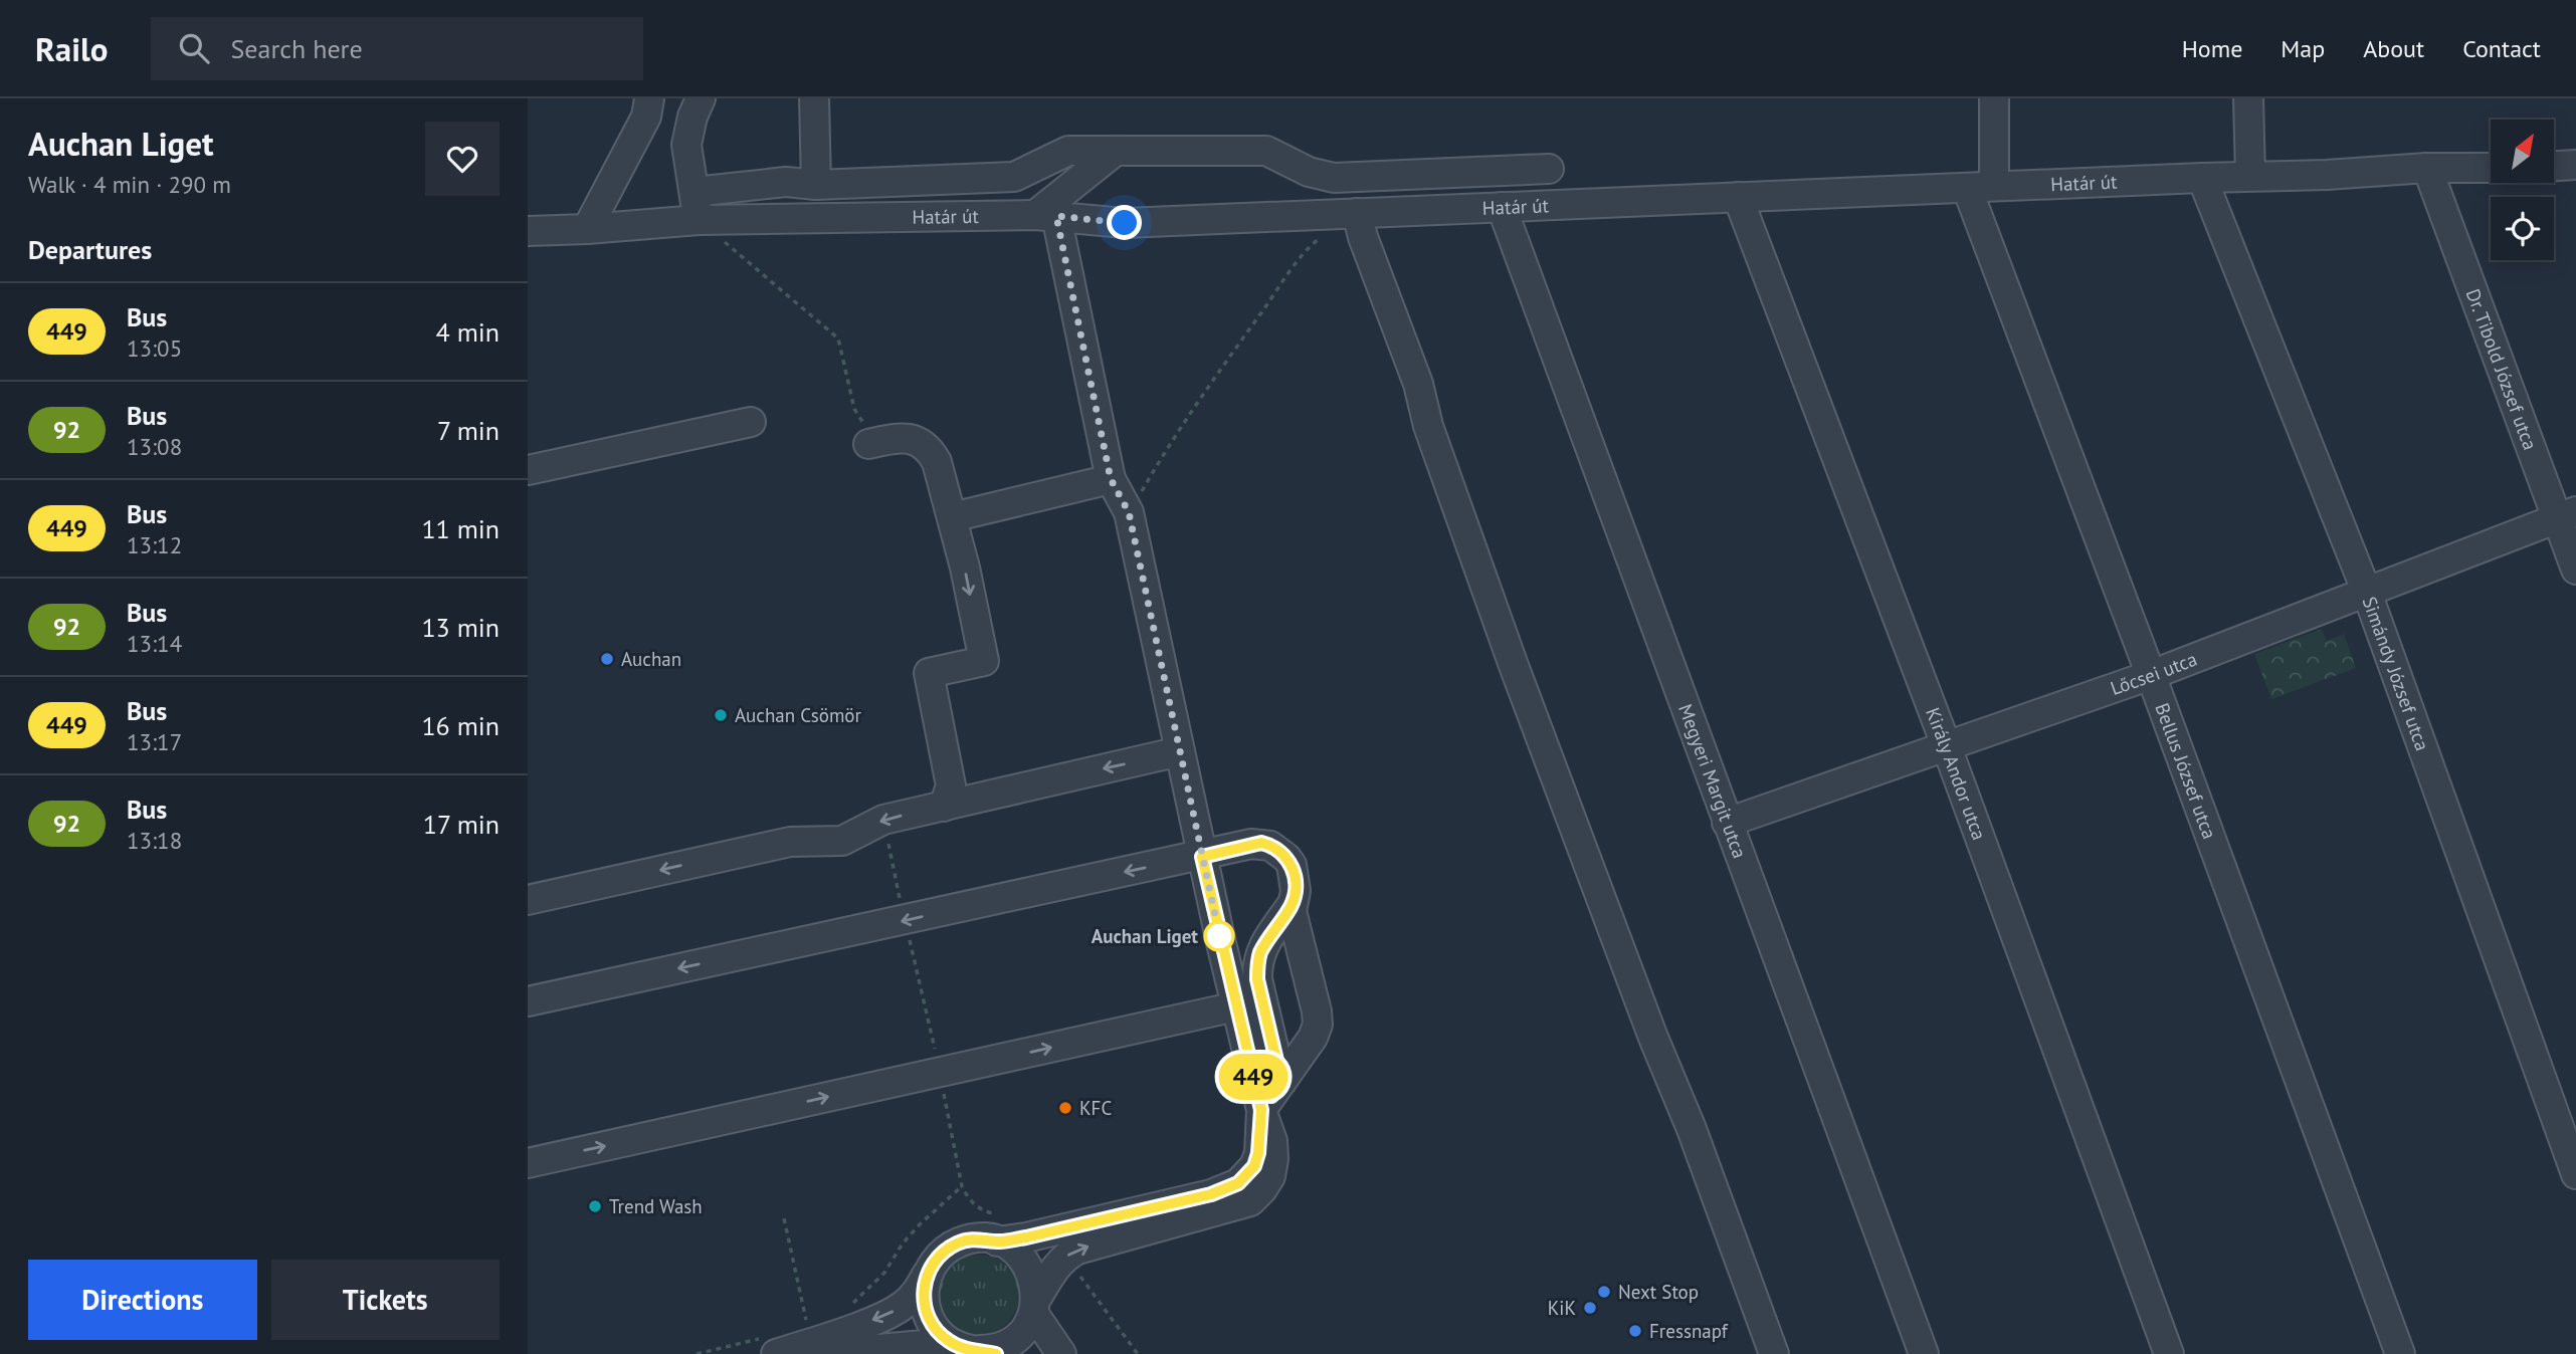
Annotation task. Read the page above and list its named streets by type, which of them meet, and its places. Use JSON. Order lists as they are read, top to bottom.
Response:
{
  "streets": {
    "street": [
      "Határ út",
      "Dr. Tibold József utca",
      "Lőcsei utca",
      "Simándy József utca",
      "Bellus József utca",
      "Király Andor utca",
      "Megyeri Margit utca"
    ]
  },
  "crossings": [
    ["Határ út", "Dr. Tibold József utca"],
    ["Határ út", "Simándy József utca"],
    ["Határ út", "Bellus József utca"],
    ["Határ út", "Király Andor utca"],
    ["Határ út", "Megyeri Margit utca"],
    ["Dr. Tibold József utca", "Lőcsei utca"],
    ["Lőcsei utca", "Simándy József utca"],
    ["Lőcsei utca", "Bellus József utca"],
    ["Lőcsei utca", "Király Andor utca"],
    ["Lőcsei utca", "Megyeri Margit utca"]
  ],
  "places": [
    "Auchan",
    "Auchan Csömör",
    "Auchan Liget",
    "KFC",
    "Trend Wash",
    "Next Stop",
    "KiK",
    "Fressnapf"
  ],
  "lines": ["bus line 449"],
  "north": "top right",
  "page": {
    "header": "Railo",
    "search": "Search here",
    "nav": [
      "Home",
      "Map",
      "About",
      "Contact"
    ],
    "heading": [
      ["Auchan Liget", "Walk · 4 min · 290 m"],
      "Departures"
    ],
    "on_map": "449",
    "list": [
      {
        "mark": "449",
        "name": "Bus",
        "note": "13:05",
        "value": "4 min"
      },
      {
        "mark": "92",
        "name": "Bus",
        "note": "13:08",
        "value": "7 min"
      },
      {
        "mark": "449",
        "name": "Bus",
        "note": "13:12",
        "value": "11 min"
      },
      {
        "mark": "92",
        "name": "Bus",
        "note": "13:14",
        "value": "13 min"
      },
      {
        "mark": "449",
        "name": "Bus",
        "note": "13:17",
        "value": "16 min"
      },
      {
        "mark": "92",
        "name": "Bus",
        "note": "13:18",
        "value": "17 min"
      }
    ],
    "buttons": ["Directions", "Tickets"]
  }
}
